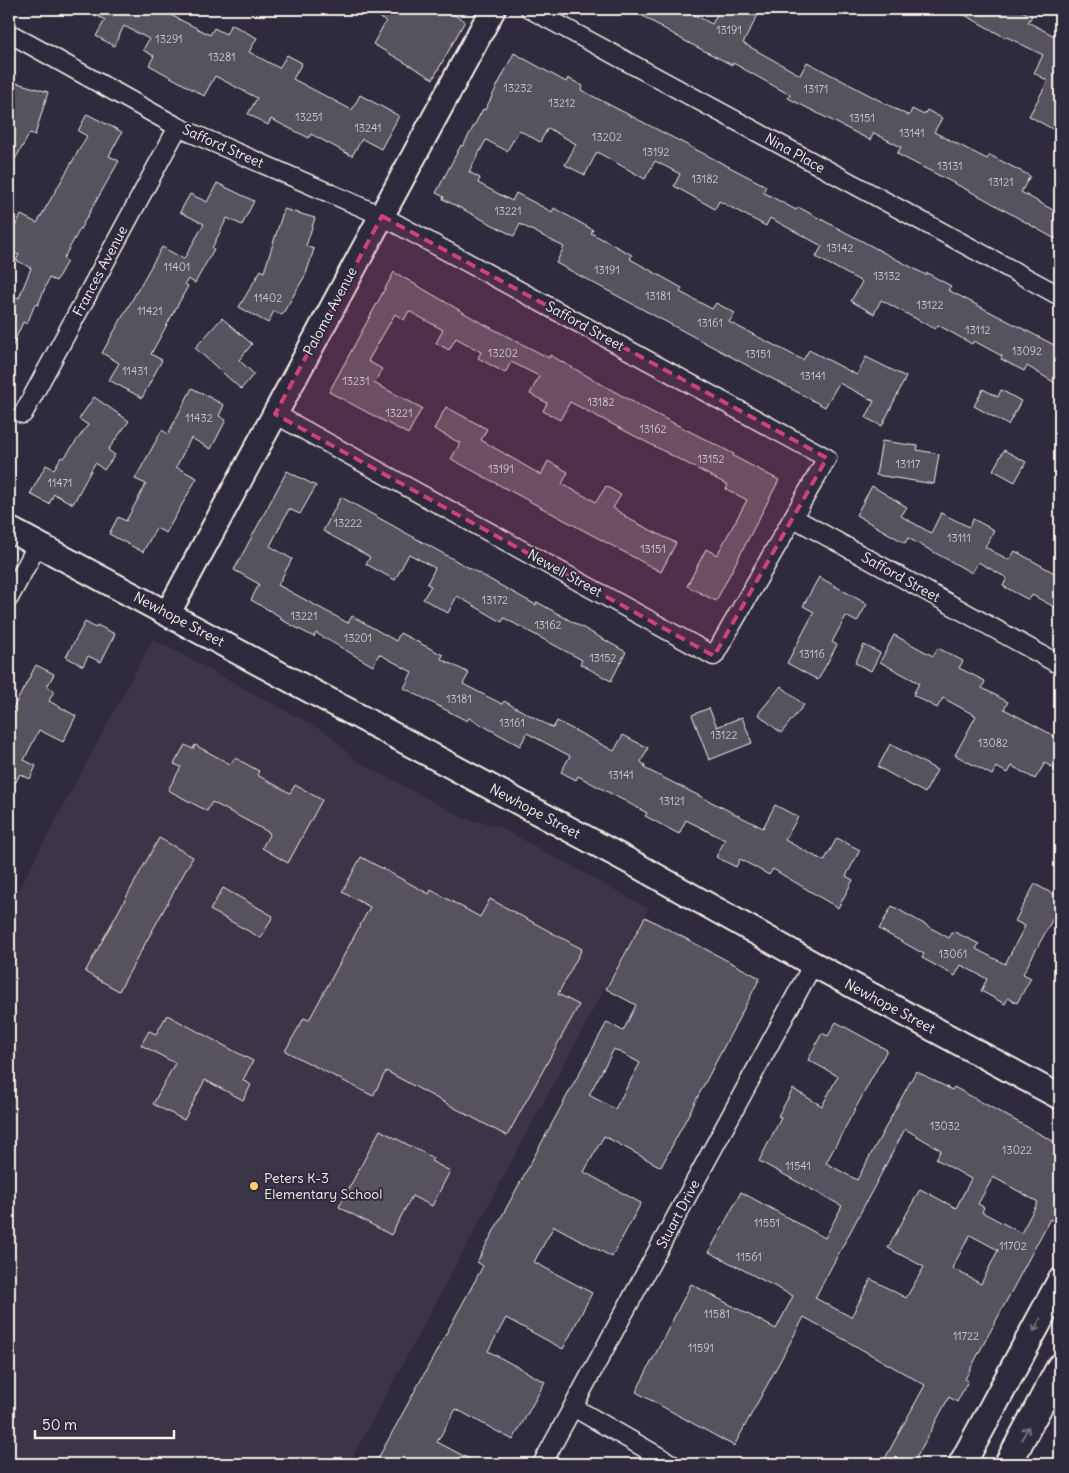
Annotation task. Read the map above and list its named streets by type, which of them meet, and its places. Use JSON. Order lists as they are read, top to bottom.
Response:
{
  "streets": {
    "street": [
      "Safford Street",
      "Nina Place",
      "Frances Avenue",
      "Paloma Avenue",
      "Newell Street",
      "Newhope Street",
      "Stuart Drive"
    ]
  },
  "crossings": [
    ["Safford Street", "Frances Avenue"],
    ["Safford Street", "Paloma Avenue"],
    ["Safford Street", "Newell Street"],
    ["Paloma Avenue", "Newell Street"],
    ["Paloma Avenue", "Newhope Street"],
    ["Newhope Street", "Stuart Drive"]
  ],
  "places": ["Peters K-3 Elementary School"],
  "house_numbers": [
    "13191",
    "13291",
    "13281",
    "13232",
    "13171",
    "13212",
    "13251",
    "13151",
    "13241",
    "13141",
    "13202",
    "13192",
    "13131",
    "13182",
    "13121",
    "13221",
    "13142",
    "11401",
    "13191",
    "13132",
    "13181",
    "11402",
    "13122",
    "11421",
    "13161",
    "13112",
    "13092",
    "13202",
    "13151",
    "11431",
    "13141",
    "13231",
    "13182",
    "13221",
    "11432",
    "13162",
    "13152",
    "13117",
    "13191",
    "11471",
    "13222",
    "13111",
    "13151",
    "13172",
    "13221",
    "13162",
    "13201",
    "13116",
    "13152",
    "13181",
    "13161",
    "13122",
    "13082",
    "13141",
    "13121",
    "13061",
    "13032",
    "13022",
    "11541",
    "11551",
    "11702",
    "11561",
    "11581",
    "11722",
    "11591"
  ],
  "scale_bar": "50 m"
}
